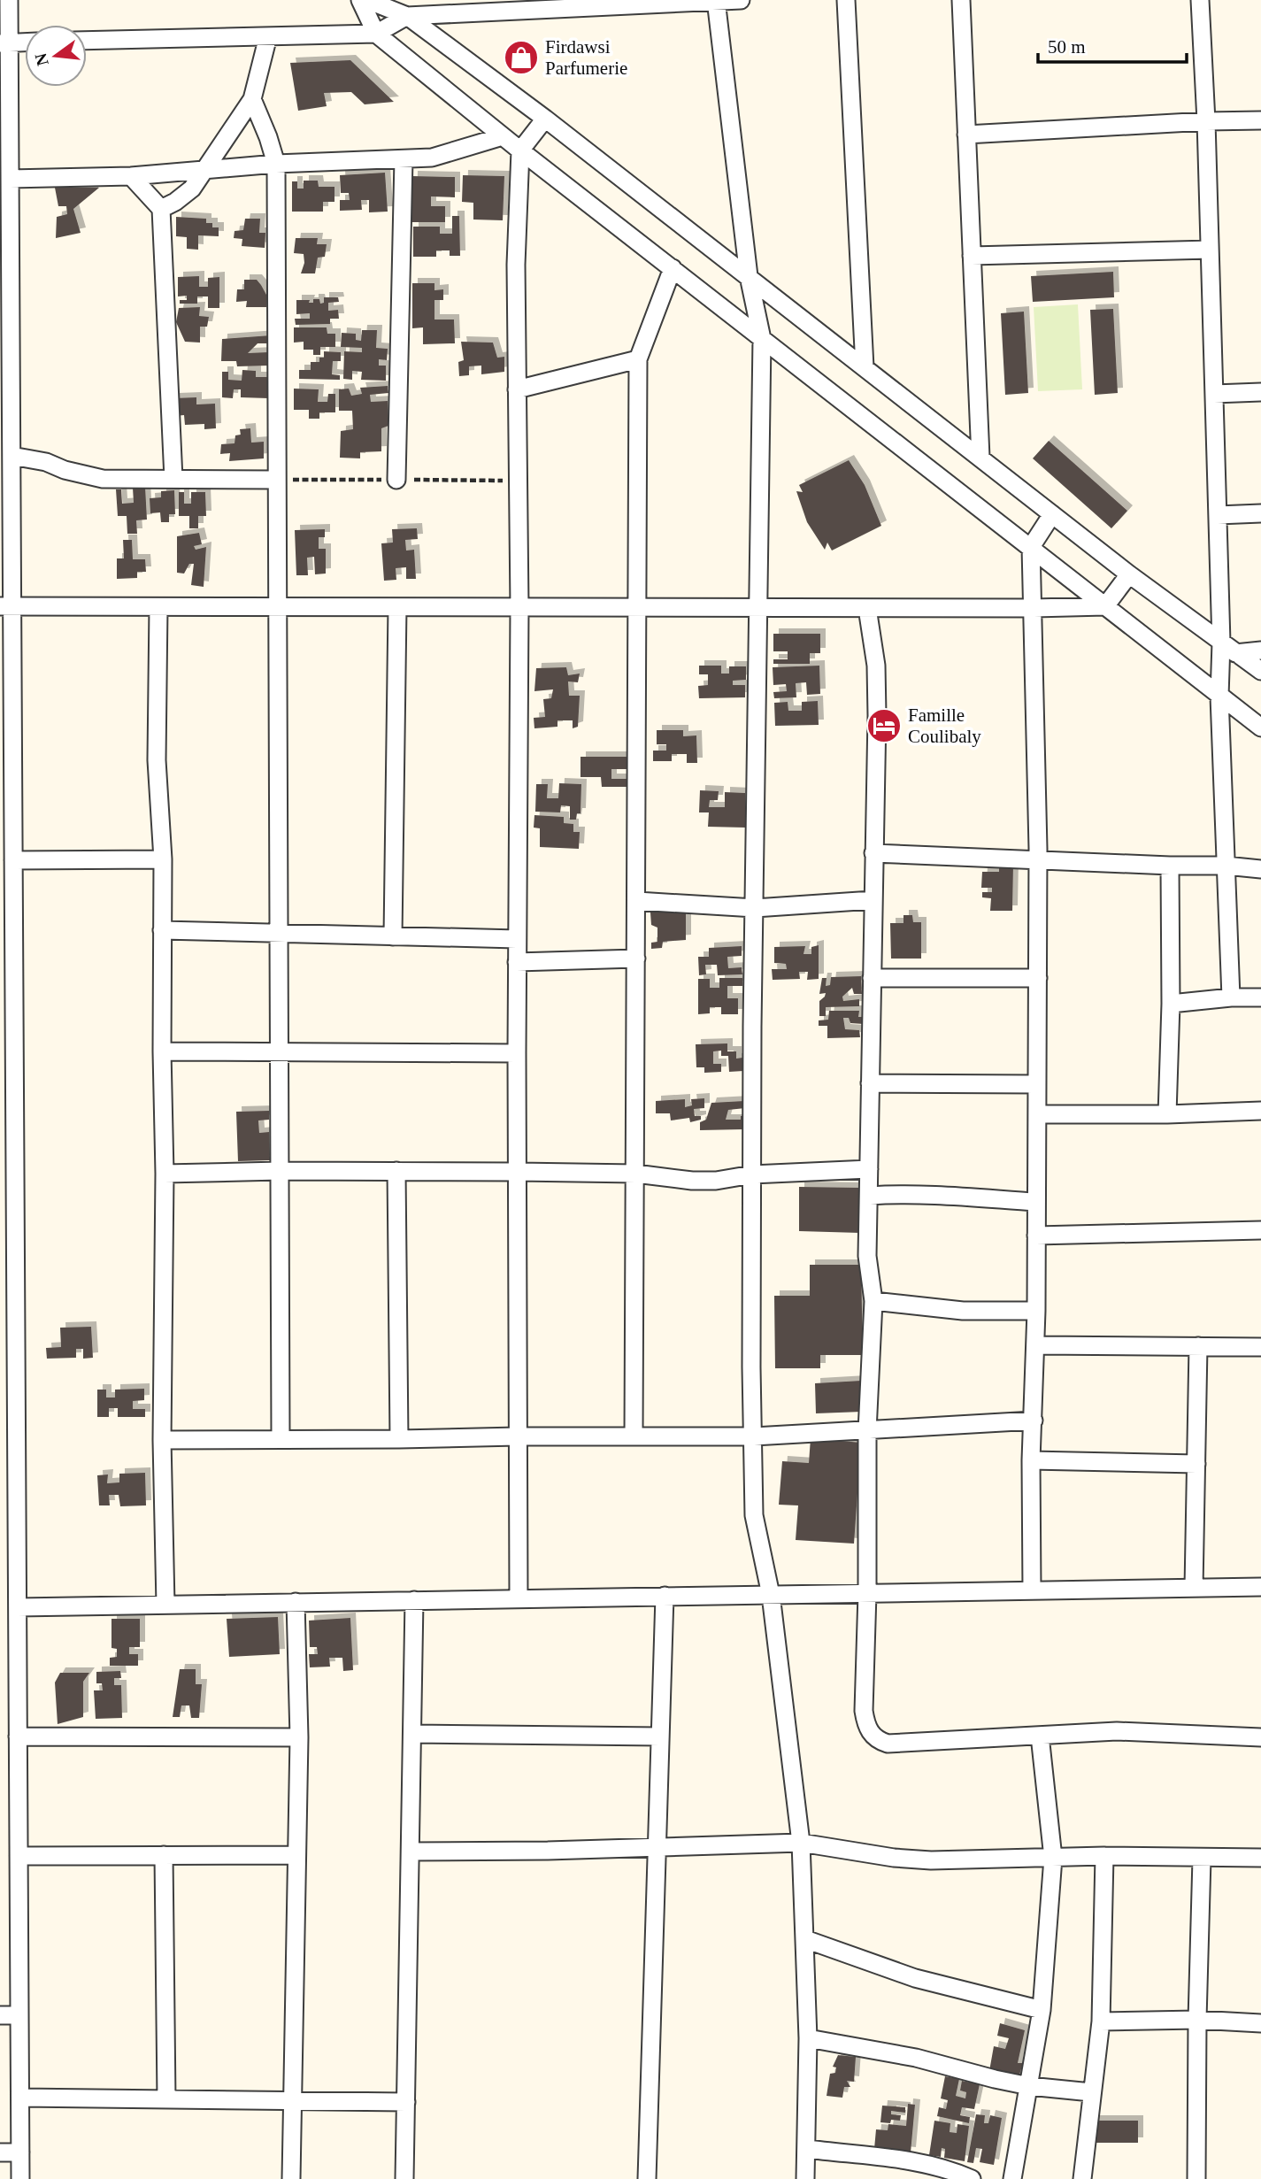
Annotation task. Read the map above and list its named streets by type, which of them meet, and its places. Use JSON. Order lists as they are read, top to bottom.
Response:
{
  "places": {
    "shop": ["Firdawsi Parfumerie"],
    "hotel": ["Famille Coulibaly"]
  },
  "scale_bar": "50 m",
  "north": "left"
}
